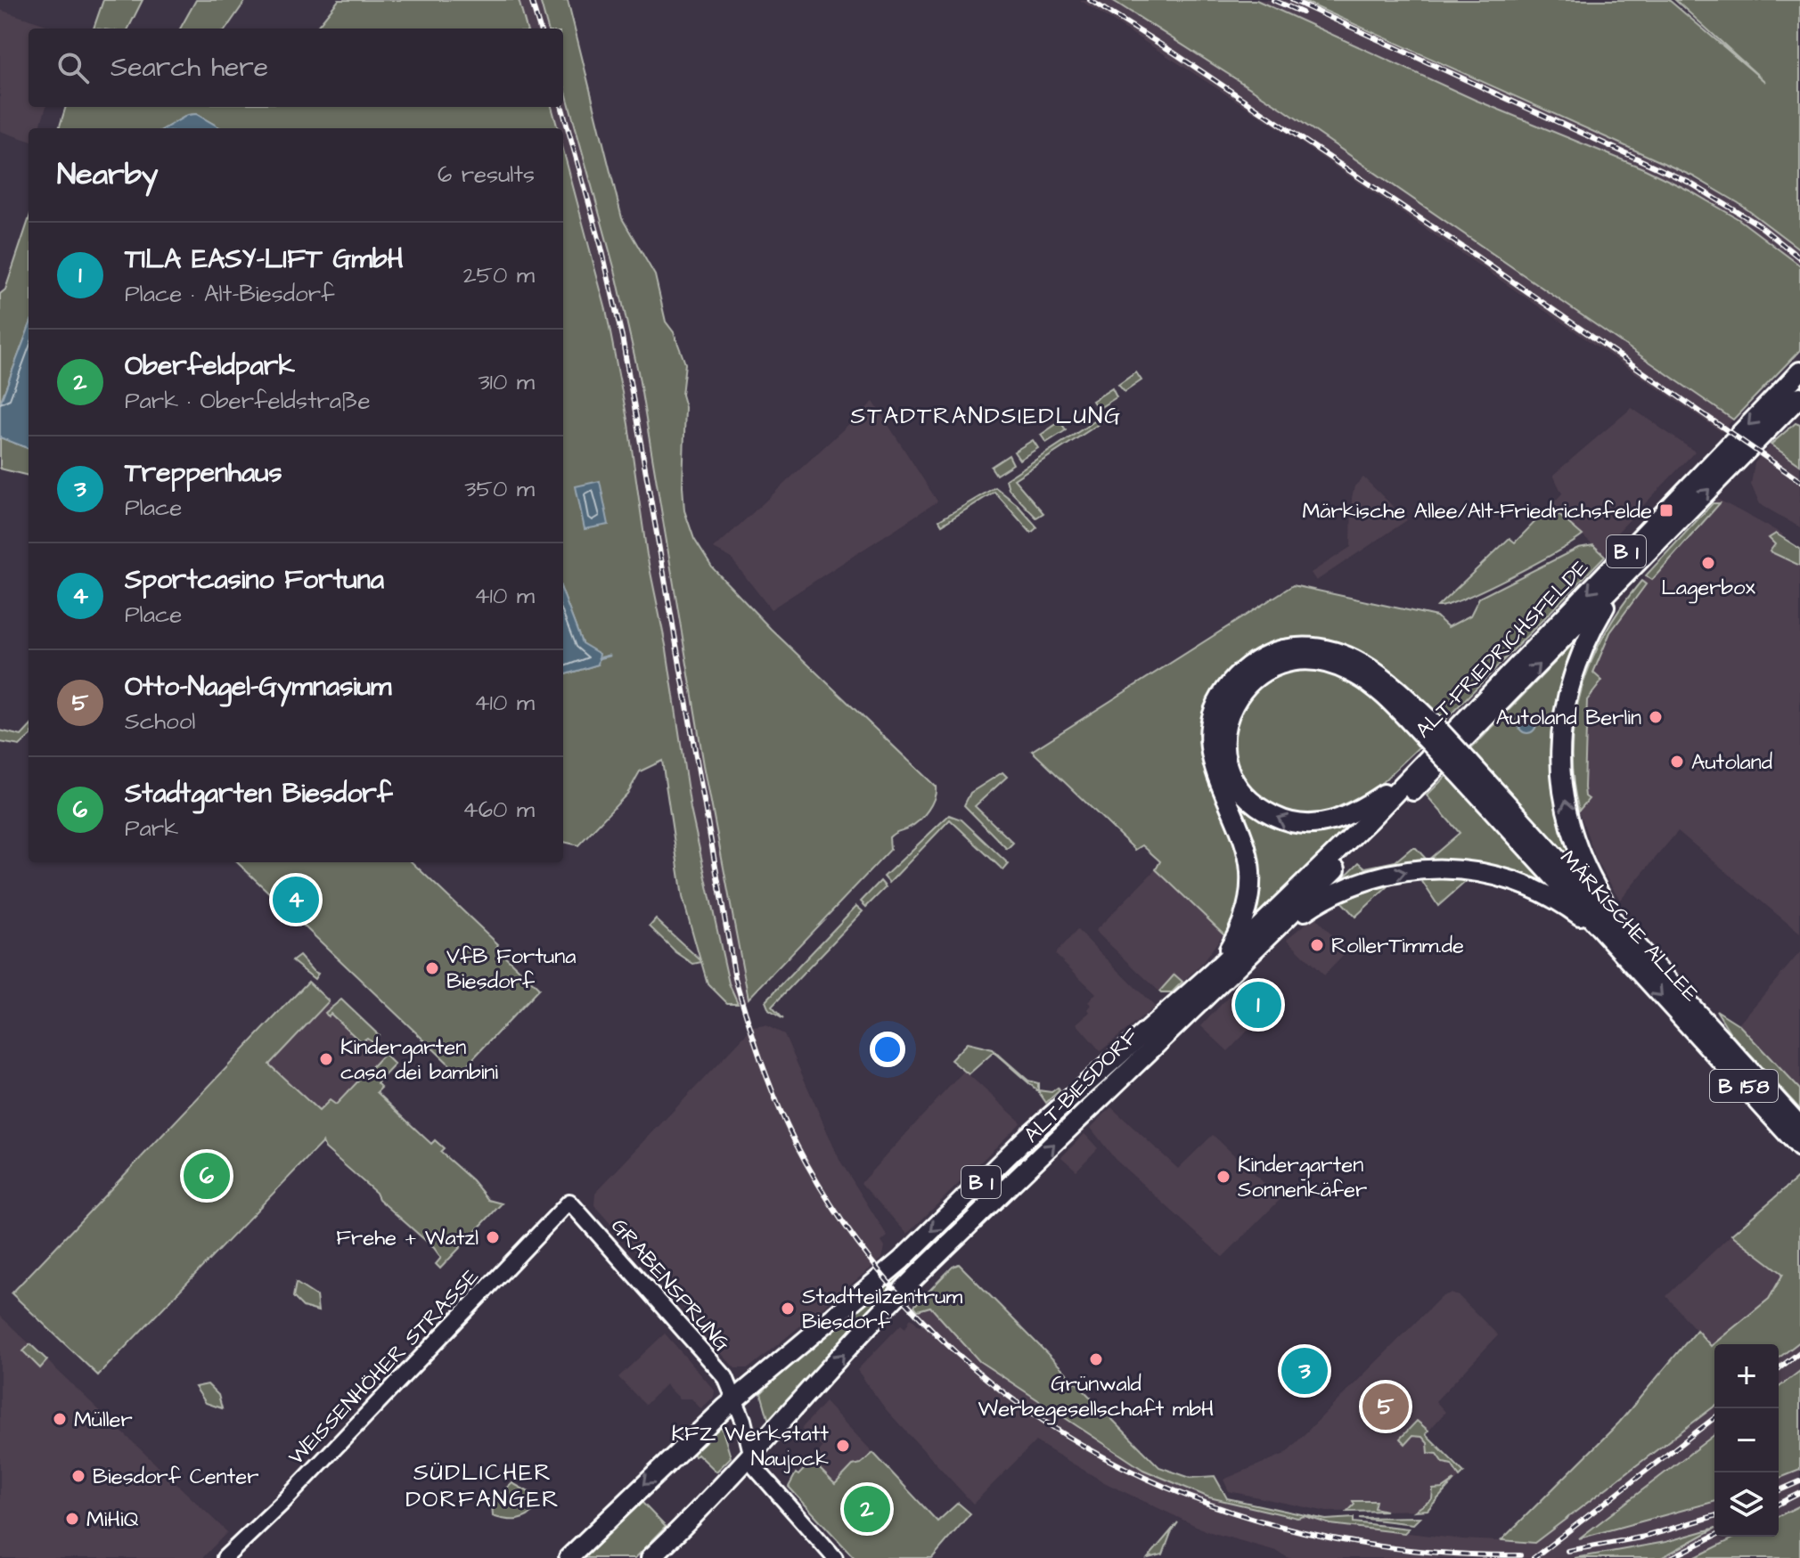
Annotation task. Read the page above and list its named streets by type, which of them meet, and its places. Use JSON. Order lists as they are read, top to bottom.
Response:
{
  "streets": {
    "main road": [
      "B 1",
      "ALT-FRIEDRICHSFELDE",
      "MÄRKISCHE ALLEE",
      "ALT-BIESDORF",
      "B 158"
    ],
    "street": ["GRABENSPRUNG", "WEISSENHÖHER STRASSE"]
  },
  "crossings": [
    ["ALT-FRIEDRICHSFELDE", "ALT-BIESDORF"],
    ["ALT-BIESDORF", "GRABENSPRUNG"],
    ["GRABENSPRUNG", "WEISSENHÖHER STRASSE"]
  ],
  "districts": ["STADTRANDSIEDLUNG", "SÜDLICHER DORFANGER"],
  "places": {
    "transit": ["Märkische Allee/Alt-Friedrichsfelde"],
    "other": [
      "Lagerbox",
      "Autoland Berlin",
      "Autoland",
      "RollerTimm.de",
      "VfB Fortuna Biesdorf",
      "Kindergarten casa dei bambini",
      "Kindergarten Sonnenkäfer",
      "Frehe + Watzl",
      "Stadtteilzentrum Biesdorf",
      "Grünwald Werbegesellschaft mbH",
      "Müller",
      "KFZ Werkstatt Naujock",
      "Biesdorf Center",
      "MiHiQ"
    ]
  },
  "page": {
    "search": "Search here",
    "heading": ["Nearby", "6 results"],
    "list": [
      {
        "mark": "1",
        "name": "TILA EASY-LIFT GmbH",
        "note": "Place · Alt-Biesdorf",
        "value": "250 m"
      },
      {
        "mark": "2",
        "name": "Oberfeldpark",
        "note": "Park · Oberfeldstraße",
        "value": "310 m"
      },
      {
        "mark": "3",
        "name": "Treppenhaus",
        "note": "Place",
        "value": "350 m"
      },
      {
        "mark": "4",
        "name": "Sportcasino Fortuna",
        "note": "Place",
        "value": "410 m"
      },
      {
        "mark": "5",
        "name": "Otto-Nagel-Gymnasium",
        "note": "School",
        "value": "410 m"
      },
      {
        "mark": "6",
        "name": "Stadtgarten Biesdorf",
        "note": "Park",
        "value": "460 m"
      }
    ],
    "pins": [
      "4",
      "1",
      "6",
      "3",
      "5",
      "2"
    ],
    "map_buttons": ["+", "−"]
  }
}
